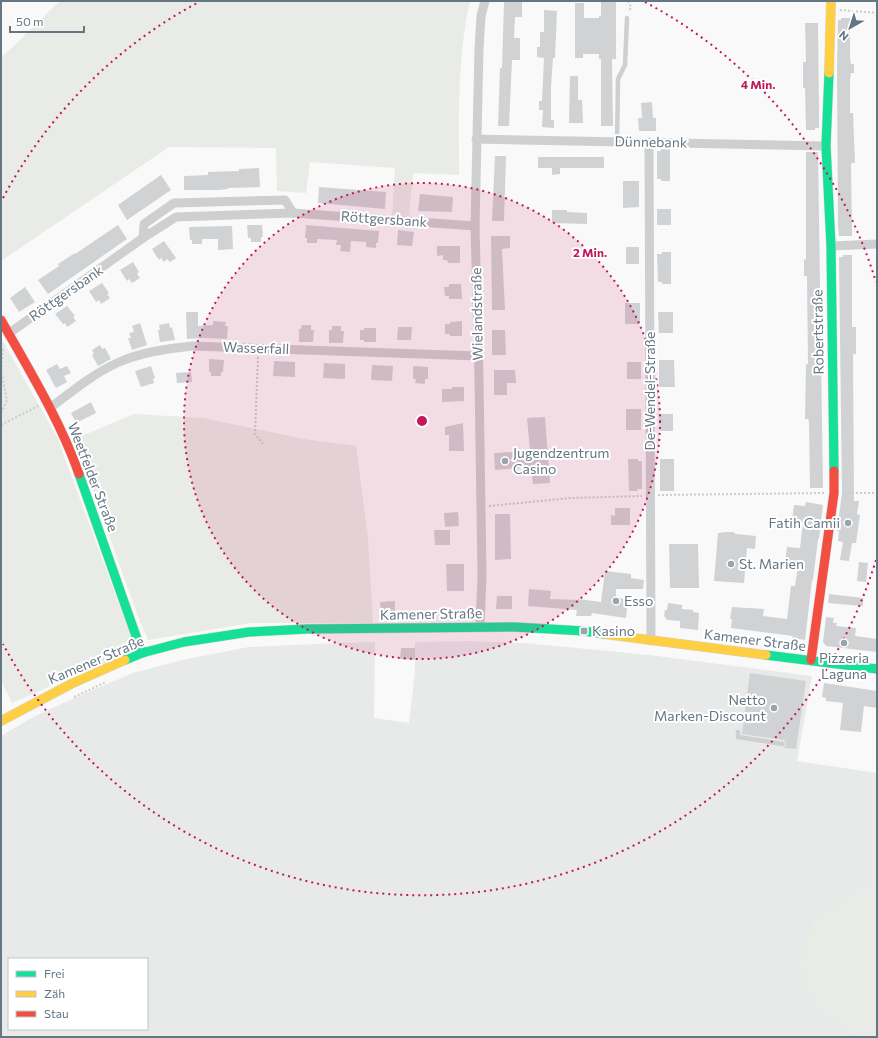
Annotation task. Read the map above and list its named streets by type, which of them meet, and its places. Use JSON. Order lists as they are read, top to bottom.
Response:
{
  "streets": {
    "street": [
      "Dünnebank",
      "Röttgersbank",
      "Wielandstraße",
      "Robertstraße",
      "Wasserfall",
      "De-Wendel-Straße",
      "Weetfelder Straße",
      "Kamener Straße"
    ]
  },
  "crossings": [
    ["Dünnebank", "Wielandstraße"],
    ["Dünnebank", "Robertstraße"],
    ["Dünnebank", "De-Wendel-Straße"],
    ["Röttgersbank", "Wielandstraße"],
    ["Röttgersbank", "Weetfelder Straße"],
    ["Wielandstraße", "Wasserfall"],
    ["Wielandstraße", "Kamener Straße"],
    ["Robertstraße", "Kamener Straße"],
    ["Wasserfall", "Weetfelder Straße"],
    ["De-Wendel-Straße", "Kamener Straße"],
    ["Weetfelder Straße", "Kamener Straße"]
  ],
  "places": {
    "other": [
      "Jugendzentrum Casino",
      "Fatih Camii",
      "St. Marien",
      "Esso",
      "Pizzeria Laguna",
      "Netto Marken-Discount"
    ],
    "transit": ["Kasino"]
  },
  "legend": ["Frei", "Zäh", "Stau"],
  "scale_bar": "50 m",
  "north": "bottom left",
  "rings": ["4 Min.", "2 Min."]
}
